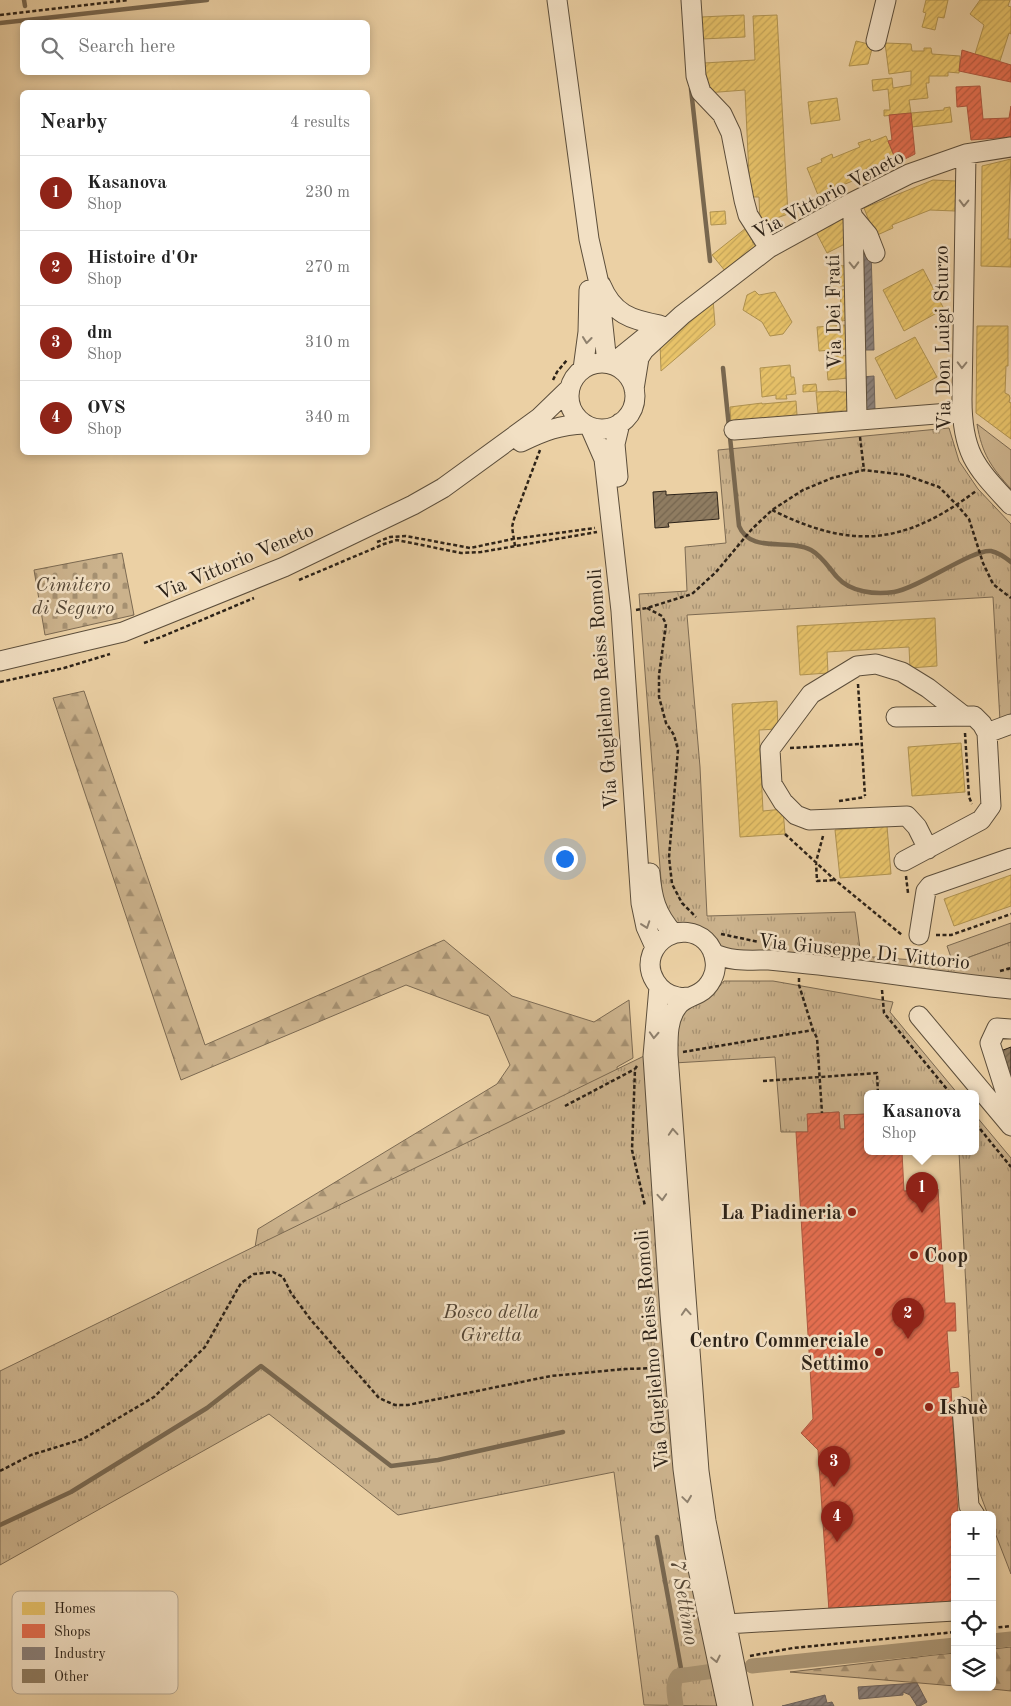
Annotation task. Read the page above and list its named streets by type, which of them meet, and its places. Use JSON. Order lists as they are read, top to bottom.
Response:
{
  "streets": {
    "street": [
      "Via Vittorio Veneto",
      "Via Dei Frati",
      "Via Don Luigi Sturzo",
      "Via Guglielmo Reiss Romoli",
      "Via Giuseppe Di Vittorio"
    ]
  },
  "crossings": [
    ["Via Vittorio Veneto", "Via Dei Frati"],
    ["Via Vittorio Veneto", "Via Don Luigi Sturzo"],
    ["Via Vittorio Veneto", "Via Guglielmo Reiss Romoli"],
    ["Via Guglielmo Reiss Romoli", "Via Giuseppe Di Vittorio"]
  ],
  "one_way": ["Via Dei Frati", "Via Don Luigi Sturzo"],
  "water": ["7 Settimo"],
  "parks": ["Cimitero di Seguro", "Bosco della Giretta"],
  "places": [
    "La Piadineria",
    "Coop",
    "Centro Commerciale Settimo",
    "Ishuè"
  ],
  "legend": [
    "Homes",
    "Shops",
    "Industry",
    "Other"
  ],
  "page": {
    "search": "Search here",
    "heading": ["Nearby", "4 results"],
    "list": [
      {
        "mark": "1",
        "name": "Kasanova",
        "note": "Shop",
        "value": "230 m"
      },
      {
        "mark": "2",
        "name": "Histoire d'Or",
        "note": "Shop",
        "value": "270 m"
      },
      {
        "mark": "3",
        "name": "dm",
        "note": "Shop",
        "value": "310 m"
      },
      {
        "mark": "4",
        "name": "OVS",
        "note": "Shop",
        "value": "340 m"
      }
    ],
    "popup": ["Kasanova", "Shop"],
    "pins": [
      "1",
      "2",
      "3",
      "4"
    ],
    "map_buttons": ["+", "−"]
  }
}
